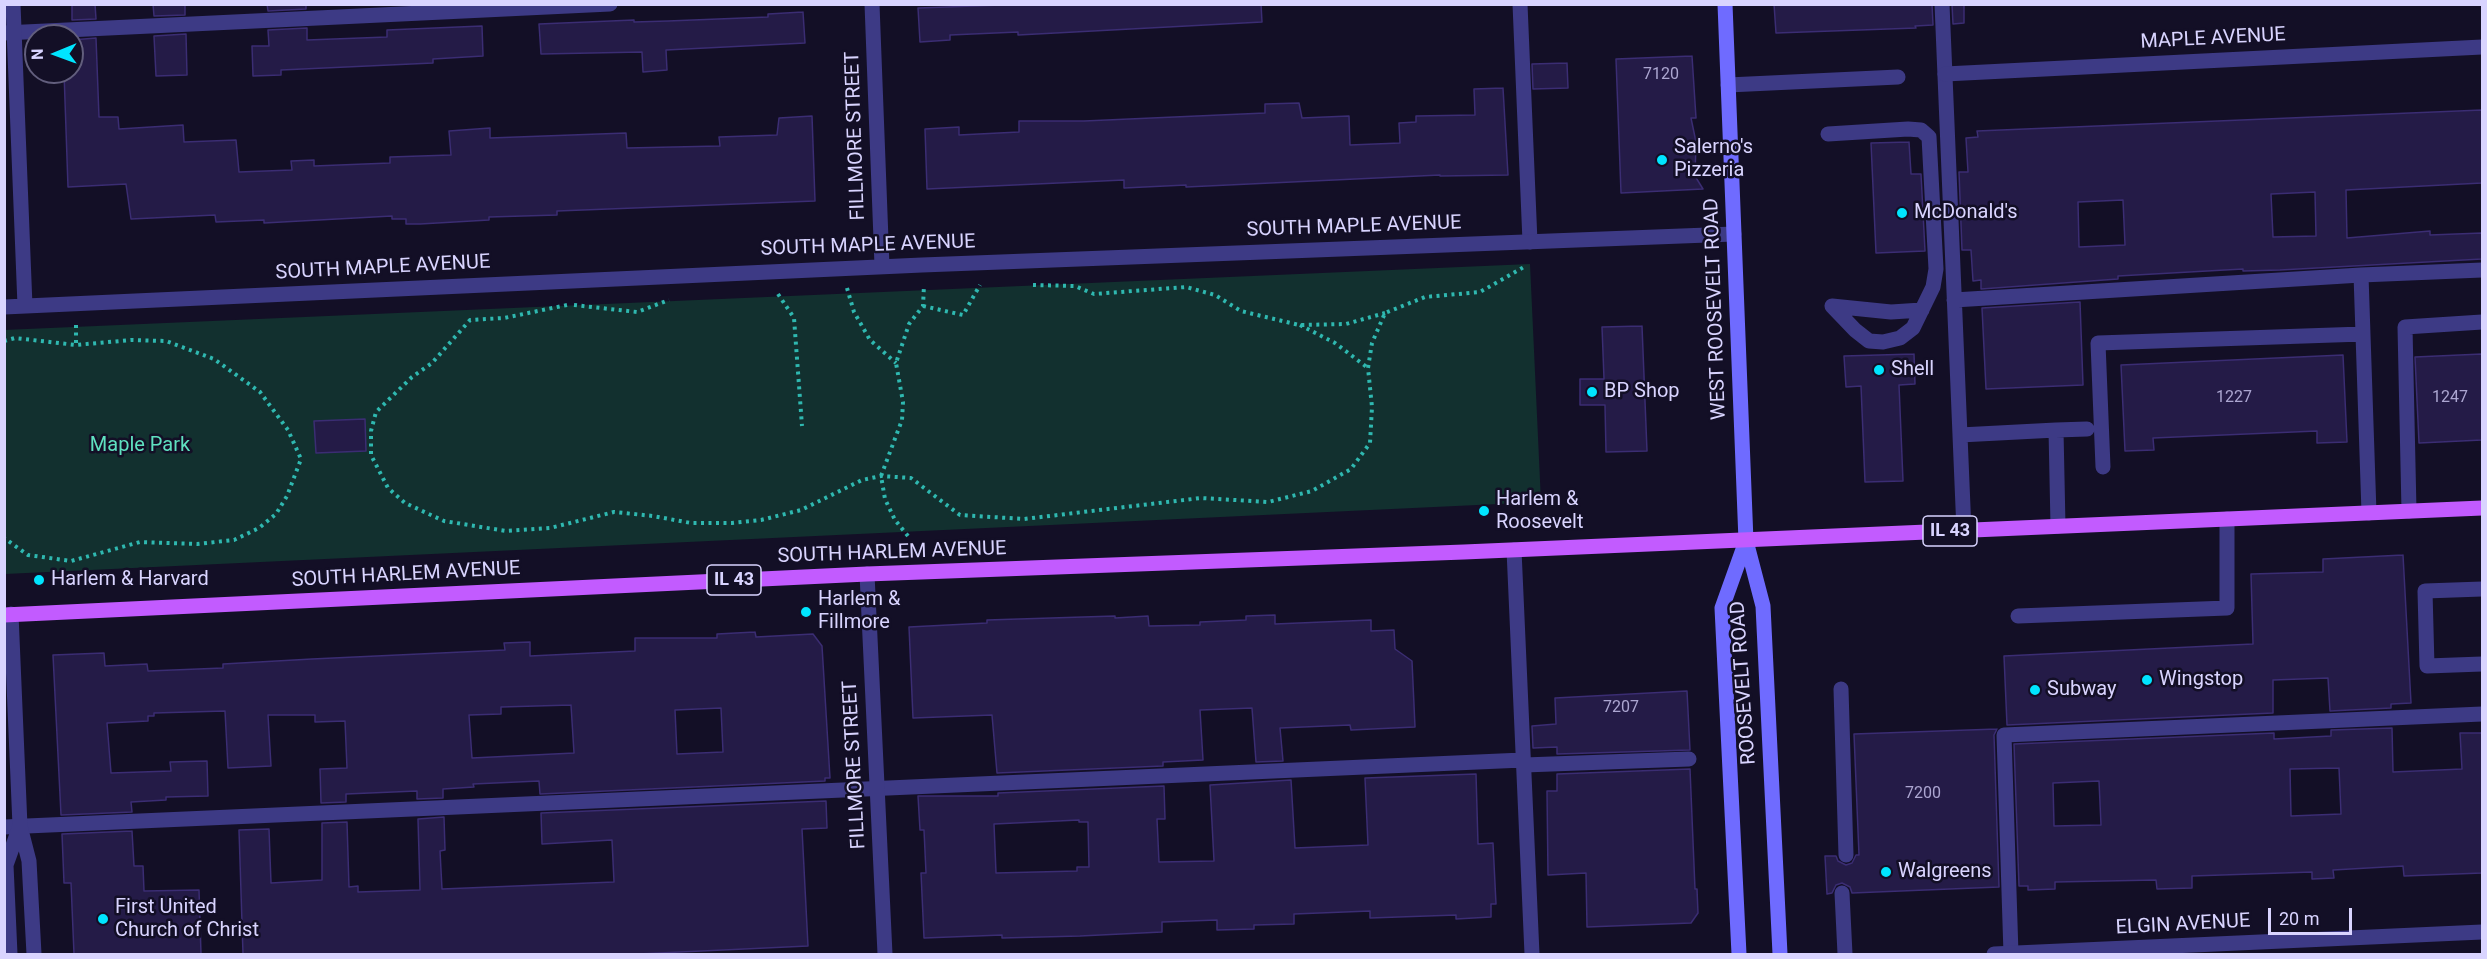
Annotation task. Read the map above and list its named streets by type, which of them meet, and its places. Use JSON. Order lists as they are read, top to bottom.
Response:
{
  "streets": {
    "main road": [
      "WEST ROOSEVELT ROAD",
      "IL 43",
      "SOUTH HARLEM AVENUE",
      "ROOSEVELT ROAD"
    ],
    "street": [
      "MAPLE AVENUE",
      "FILLMORE STREET",
      "SOUTH MAPLE AVENUE",
      "ELGIN AVENUE"
    ]
  },
  "crossings": [
    ["FILLMORE STREET", "SOUTH MAPLE AVENUE"],
    ["FILLMORE STREET", "SOUTH HARLEM AVENUE"],
    ["SOUTH MAPLE AVENUE", "WEST ROOSEVELT ROAD"],
    ["WEST ROOSEVELT ROAD", "IL 43"],
    ["WEST ROOSEVELT ROAD", "SOUTH HARLEM AVENUE"],
    ["WEST ROOSEVELT ROAD", "ROOSEVELT ROAD"],
    ["IL 43", "SOUTH HARLEM AVENUE"],
    ["IL 43", "ROOSEVELT ROAD"],
    ["SOUTH HARLEM AVENUE", "ROOSEVELT ROAD"]
  ],
  "parks": ["Maple Park"],
  "places": [
    "Salerno's Pizzeria",
    "McDonald's",
    "Shell",
    "BP Shop",
    "Harlem & Roosevelt",
    "Harlem & Harvard",
    "Harlem & Fillmore",
    "Wingstop",
    "Subway",
    "Walgreens",
    "First United Church of Christ"
  ],
  "house_numbers": [
    "7120",
    "1227",
    "1247",
    "7207",
    "7200"
  ],
  "scale_bar": "20 m",
  "north": "left"
}
